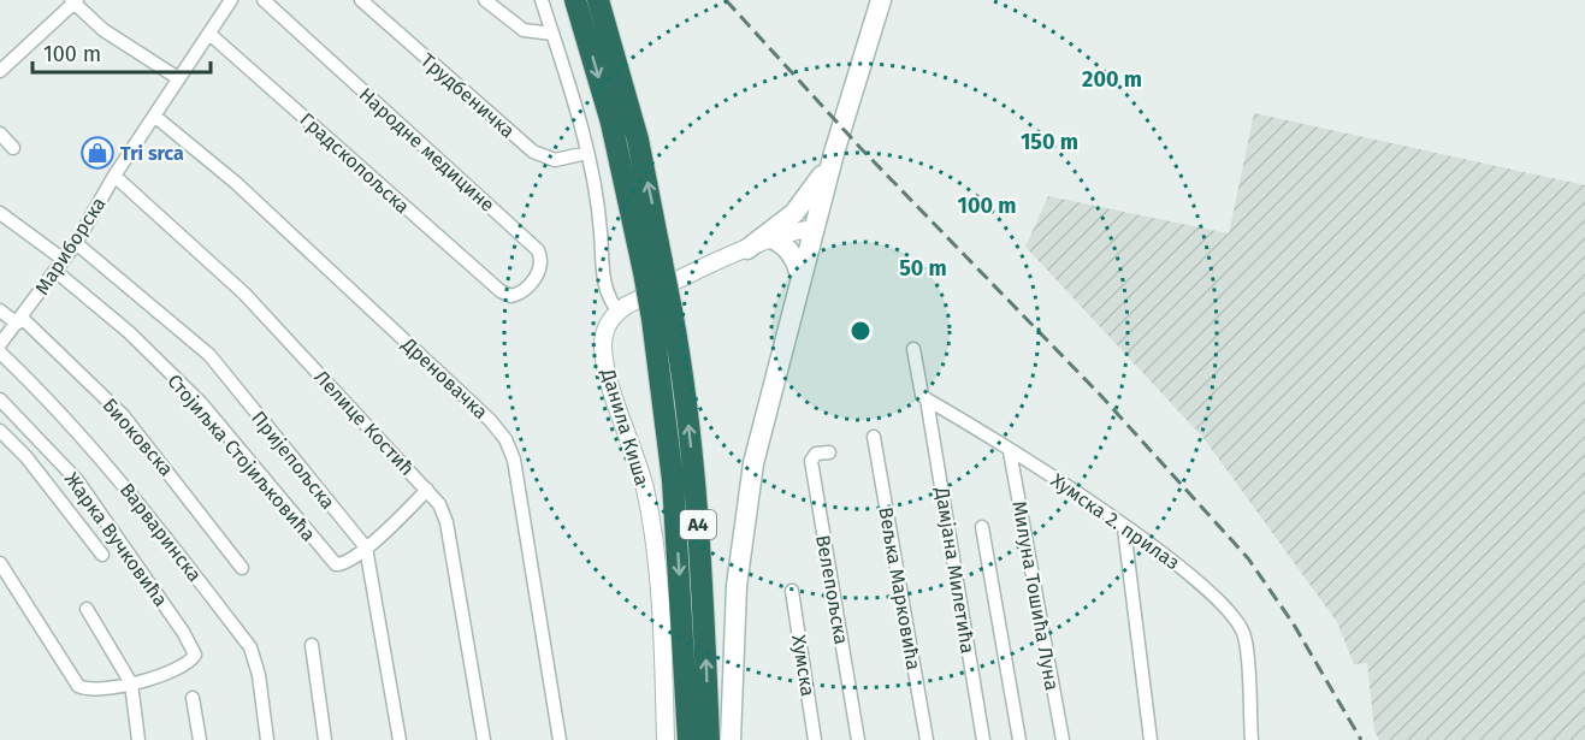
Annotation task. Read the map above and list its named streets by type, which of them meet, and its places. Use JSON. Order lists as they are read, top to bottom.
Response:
{
  "streets": {
    "highway": ["A4"],
    "street": [
      "Трудбеничка",
      "Народне медицине",
      "Градскопољска",
      "Мариборска",
      "Дреновачка",
      "Лелице Костић",
      "Данила Киша",
      "Биоковска",
      "Стојиљка Стојиљковића",
      "Пријепољска",
      "Хумска 2. прилаз",
      "Варваринска",
      "Жарка Вучковића",
      "Дамјана Милетића",
      "Вељка Марковића",
      "Велепољска",
      "Милуна Тошића Луна",
      "Хумска"
    ]
  },
  "crossings": [
    ["Народне медицине", "Градскопољска"],
    ["Градскопољска", "Мариборска"],
    ["Мариборска", "Дреновачка"],
    ["Мариборска", "Лелице Костић"],
    ["Мариборска", "Биоковска"],
    ["Мариборска", "Стојиљка Стојиљковића"],
    ["Мариборска", "Пријепољска"],
    ["Стојиљка Стојиљковића", "Пријепољска"],
    ["Хумска 2. прилаз", "Дамјана Милетића"],
    ["Хумска 2. прилаз", "Милуна Тошића Луна"]
  ],
  "places": {
    "shop": ["Tri srca"]
  },
  "scale_bar": "100 m",
  "rings": [
    "200 m",
    "150 m",
    "100 m",
    "50 m"
  ]
}
